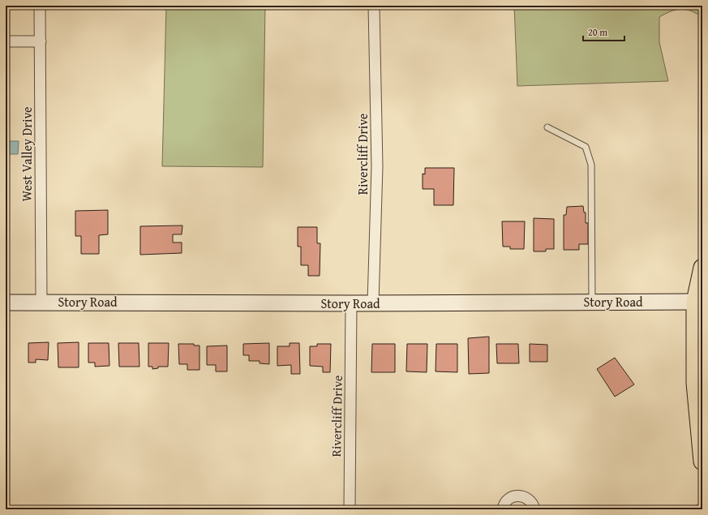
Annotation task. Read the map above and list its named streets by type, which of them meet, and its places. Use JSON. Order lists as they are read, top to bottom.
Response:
{
  "streets": {
    "street": ["West Valley Drive", "Rivercliff Drive", "Story Road"]
  },
  "crossings": [
    ["West Valley Drive", "Story Road"],
    ["Rivercliff Drive", "Story Road"]
  ],
  "scale_bar": "20 m"
}
